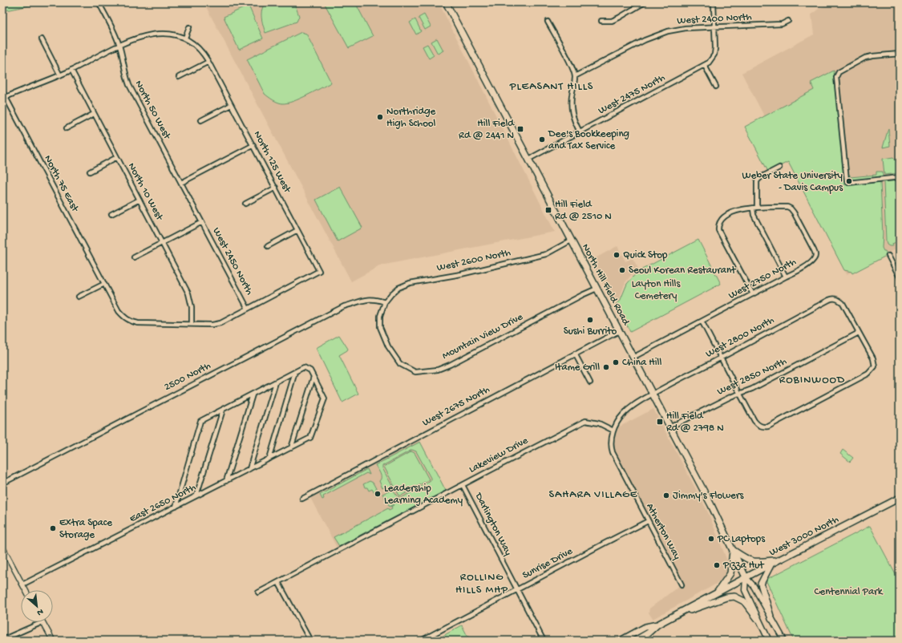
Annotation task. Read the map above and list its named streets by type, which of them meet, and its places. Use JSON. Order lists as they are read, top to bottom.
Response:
{
  "streets": {
    "main road": ["North Hill Field Road", "West 3000 North"],
    "street": [
      "West 2400 North",
      "West 2475 North",
      "North 50 West",
      "North 125 West",
      "North 75 East",
      "North 10 West",
      "West 2600 North",
      "West 2450 North",
      "West 2750 North",
      "Mountain View Drive",
      "West 2800 North",
      "2500 North",
      "West 2850 North",
      "West 2675 North",
      "Lakeview Drive",
      "East 2650 North",
      "Darlington Way",
      "Atherton Way",
      "Sunrise Drive"
    ]
  },
  "crossings": [
    ["West 2400 North", "West 2475 North"],
    ["West 2475 North", "North Hill Field Road"],
    ["North 50 West", "West 2450 North"],
    ["North 125 West", "West 2450 North"],
    ["North 75 East", "North 10 West"],
    ["North 75 East", "West 2450 North"],
    ["North 10 West", "West 2450 North"],
    ["West 2600 North", "North Hill Field Road"],
    ["West 2600 North", "Mountain View Drive"],
    ["West 2600 North", "2500 North"],
    ["West 2750 North", "North Hill Field Road"],
    ["North Hill Field Road", "Mountain View Drive"],
    ["North Hill Field Road", "West 2800 North"],
    ["North Hill Field Road", "West 2850 North"],
    ["North Hill Field Road", "West 2675 North"],
    ["North Hill Field Road", "West 3000 North"],
    ["Mountain View Drive", "2500 North"],
    ["West 2800 North", "West 2850 North"],
    ["West 2800 North", "Lakeview Drive"],
    ["West 2800 North", "Atherton Way"],
    ["Lakeview Drive", "Darlington Way"],
    ["Lakeview Drive", "Atherton Way"],
    ["Darlington Way", "Sunrise Drive"],
    ["Atherton Way", "Sunrise Drive"]
  ],
  "districts": [
    "PLEASANT HILLS",
    "ROBINWOOD",
    "SAHARA VILLAGE",
    "ROLLING HILLS MHP"
  ],
  "parks": ["Layton Hills Cemetery", "Centennial Park"],
  "places": {
    "other": [
      "Northridge High School",
      "Dee's Bookkeeping and Tax Service",
      "Weber State University - Davis Campus",
      "Quick Stop",
      "Seoul Korean Restaurant",
      "Sushi Burrito",
      "China Hill",
      "Itame Grill",
      "Leadership Learning Academy",
      "Jimmy's Flowers",
      "Extra Space Storage",
      "PC Laptops",
      "Pizza Hut"
    ],
    "transit": ["Hill Field Rd @ 2441 N", "Hill Field Rd @ 2510 N", "Hill Field Rd @ 2798 N"]
  },
  "north": "bottom right"
}
